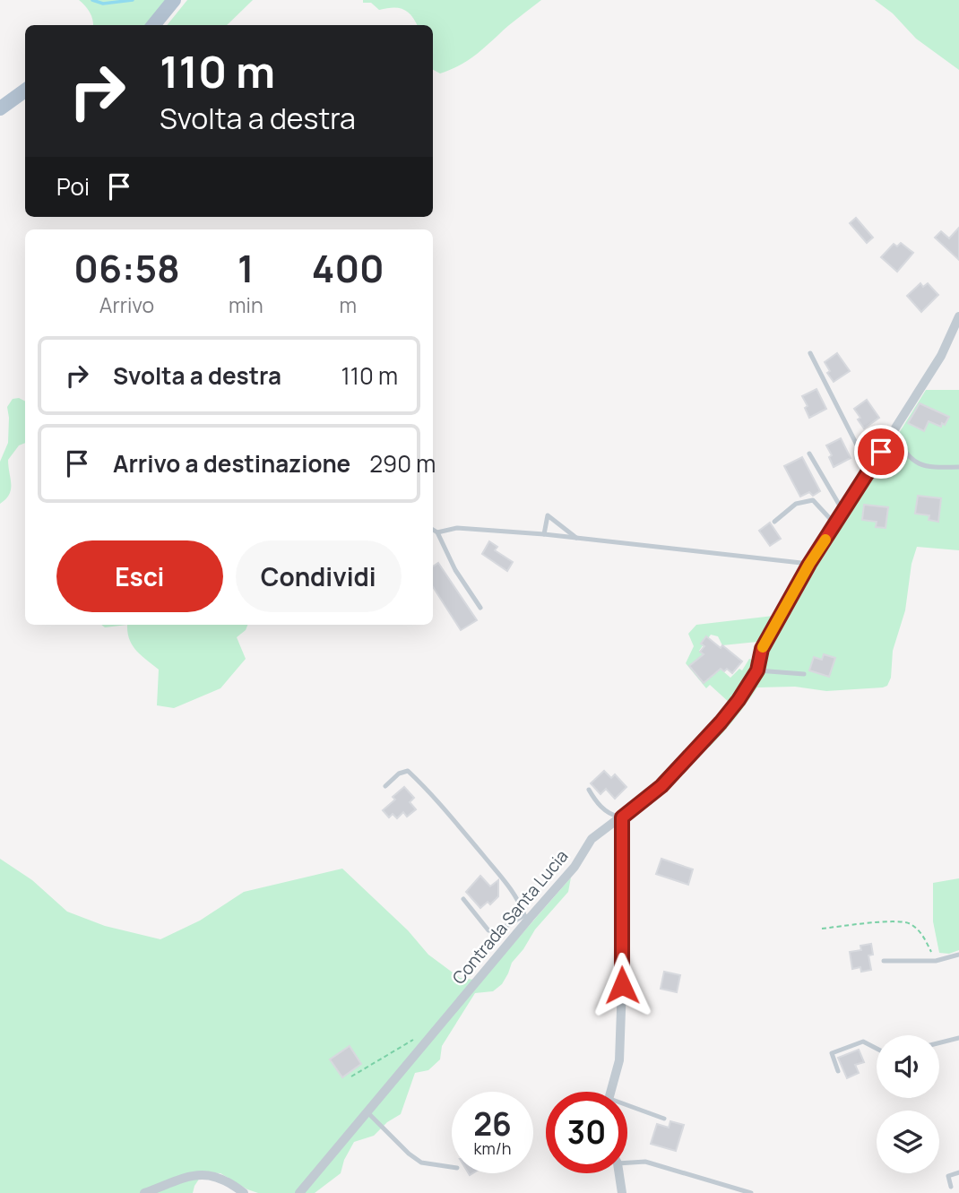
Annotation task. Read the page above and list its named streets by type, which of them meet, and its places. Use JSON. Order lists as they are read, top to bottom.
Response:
{
  "streets": {
    "street": ["Contrada Santa Lucia"]
  },
  "page": {
    "turn": ["110 m", "Svolta a destra"],
    "then": "Poi",
    "eta": [
      "06:58",
      "Arrivo",
      "1",
      "min",
      "400",
      "m"
    ],
    "list": [
      {
        "name": "Svolta a destra",
        "value": "110 m"
      },
      {
        "name": "Arrivo a destinazione",
        "value": "290 m"
      }
    ],
    "buttons": ["Esci", "Condividi"],
    "speed": "26 km/h",
    "limit": "30"
  }
}
